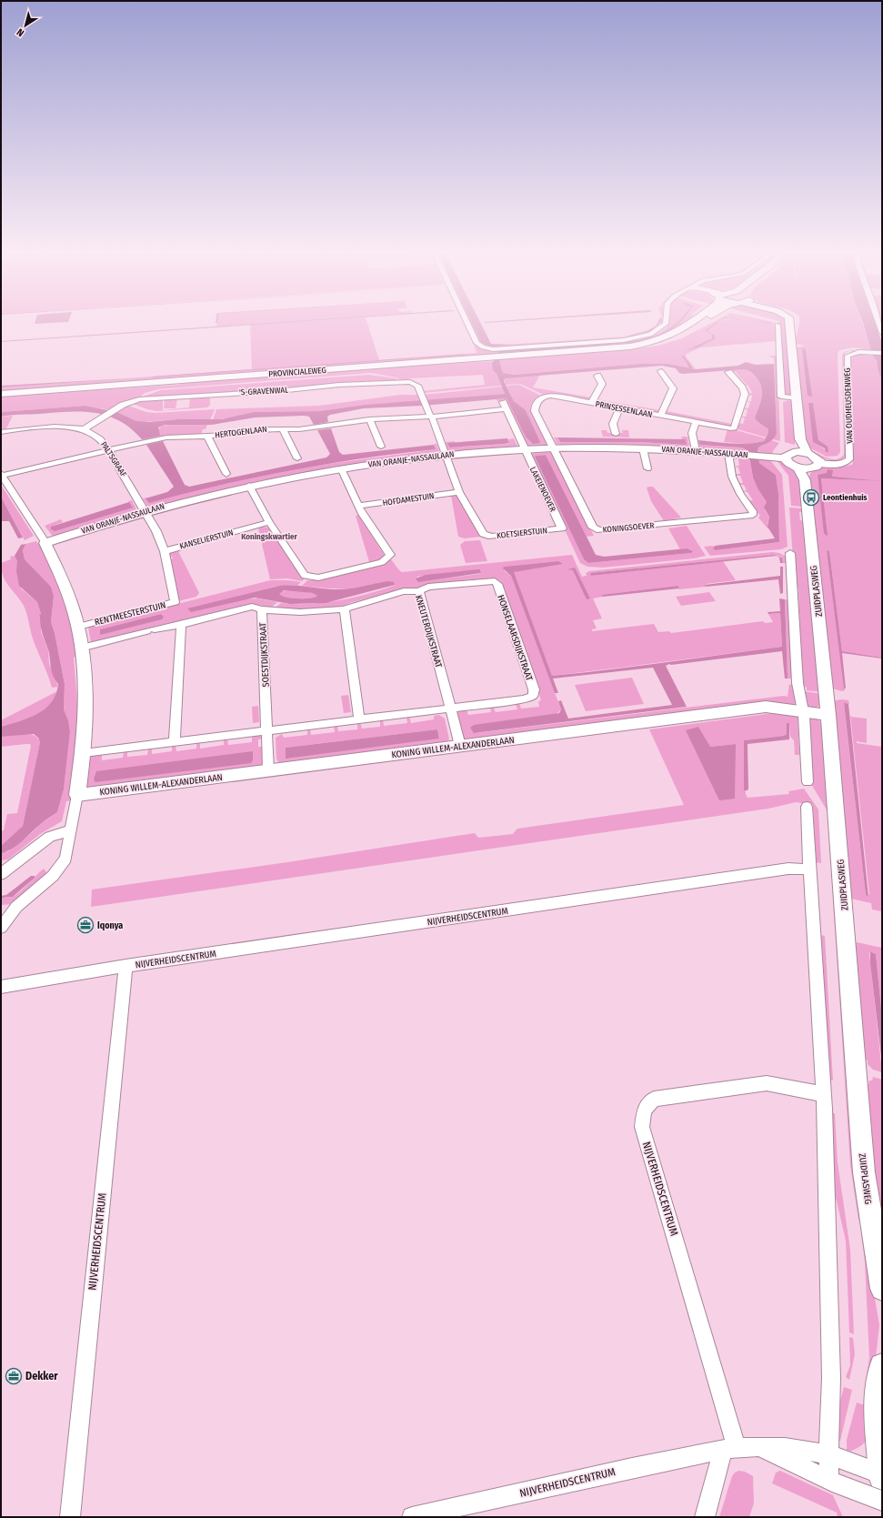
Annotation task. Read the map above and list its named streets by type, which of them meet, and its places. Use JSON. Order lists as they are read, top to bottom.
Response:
{
  "streets": {
    "main road": ["PROVINCIALEWEG"],
    "street": [
      "'S-GRAVENWAL",
      "VAN OUDHEUSDENWEG",
      "PRINSESSENLAAN",
      "HERTOGENLAAN",
      "VAN ORANJE-NASSAULAAN",
      "PALTSGRAAF",
      "LAKEIENOEVER",
      "HOFDAMESTUIN",
      "KONINGSOEVER",
      "KOETSIERSTUIN",
      "KANSELIERSTUIN",
      "ZUIDPLASWEG",
      "RENTMEESTERSTUIN",
      "KNEUTERDIJKSTRAAT",
      "HONSELAARSDIJKSTRAAT",
      "SOESTDIJKSTRAAT",
      "KONING WILLEM-ALEXANDERLAAN",
      "NIJVERHEIDSCENTRUM"
    ]
  },
  "crossings": [
    ["'S-GRAVENWAL", "HERTOGENLAAN"],
    ["'S-GRAVENWAL", "VAN ORANJE-NASSAULAAN"],
    ["'S-GRAVENWAL", "PALTSGRAAF"],
    ["'S-GRAVENWAL", "KOETSIERSTUIN"],
    ["PRINSESSENLAAN", "KONINGSOEVER"],
    ["HERTOGENLAAN", "PALTSGRAAF"],
    ["HERTOGENLAAN", "LAKEIENOEVER"],
    ["VAN ORANJE-NASSAULAAN", "PALTSGRAAF"],
    ["VAN ORANJE-NASSAULAAN", "LAKEIENOEVER"],
    ["VAN ORANJE-NASSAULAAN", "KONINGSOEVER"],
    ["VAN ORANJE-NASSAULAAN", "KOETSIERSTUIN"],
    ["VAN ORANJE-NASSAULAAN", "RENTMEESTERSTUIN"],
    ["PALTSGRAAF", "RENTMEESTERSTUIN"],
    ["LAKEIENOEVER", "KOETSIERSTUIN"],
    ["HOFDAMESTUIN", "KOETSIERSTUIN"],
    ["KANSELIERSTUIN", "RENTMEESTERSTUIN"],
    ["ZUIDPLASWEG", "KONING WILLEM-ALEXANDERLAAN"],
    ["KNEUTERDIJKSTRAAT", "HONSELAARSDIJKSTRAAT"],
    ["KNEUTERDIJKSTRAAT", "SOESTDIJKSTRAAT"],
    ["KNEUTERDIJKSTRAAT", "KONING WILLEM-ALEXANDERLAAN"],
    ["SOESTDIJKSTRAAT", "KONING WILLEM-ALEXANDERLAAN"]
  ],
  "districts": ["Koningskwartier"],
  "places": {
    "bus stop": ["Leontienhuis"],
    "office": ["Iqonya", "Dekker"]
  },
  "north": "bottom left"
}
